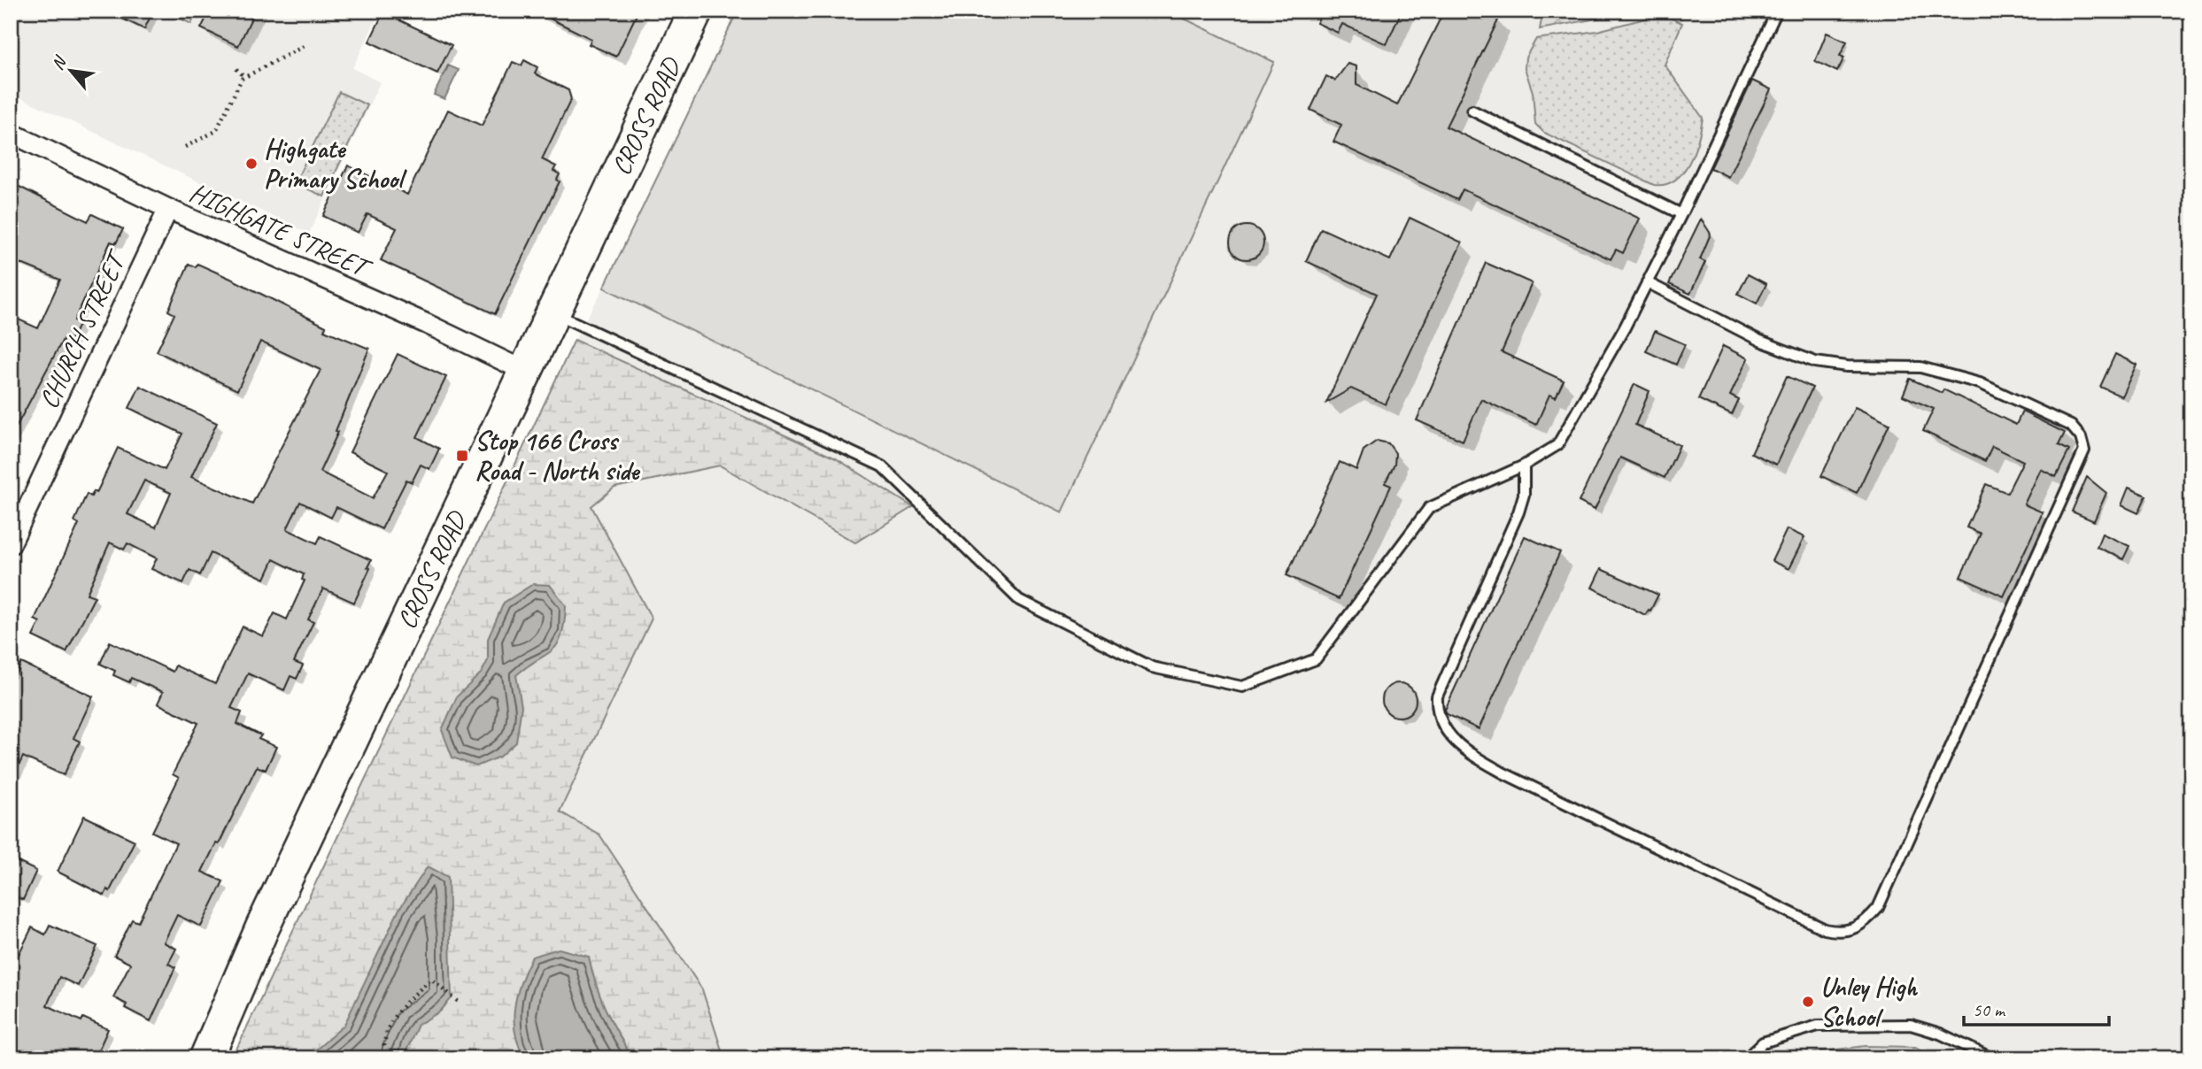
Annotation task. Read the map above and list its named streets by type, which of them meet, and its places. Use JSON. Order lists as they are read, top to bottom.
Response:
{
  "streets": {
    "highway": ["CROSS ROAD"],
    "street": ["HIGHGATE STREET", "CHURCH STREET"]
  },
  "crossings": [
    ["CROSS ROAD", "HIGHGATE STREET"],
    ["HIGHGATE STREET", "CHURCH STREET"]
  ],
  "places": {
    "other": ["Highgate Primary School", "Unley High School"],
    "transit": ["Stop 166 Cross Road - North side"]
  },
  "scale_bar": "50 m",
  "north": "top left"
}
